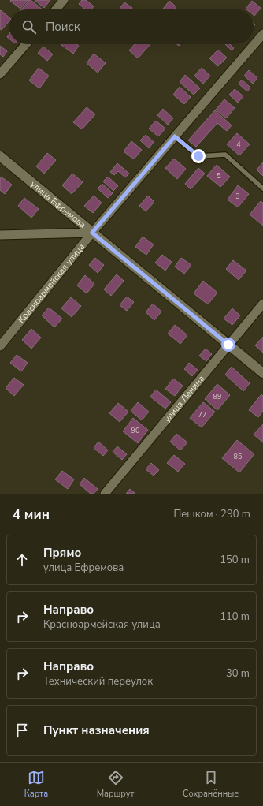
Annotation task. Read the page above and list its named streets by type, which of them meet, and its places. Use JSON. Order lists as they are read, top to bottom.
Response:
{
  "streets": {
    "street": ["улица Ефремова", "Красноармейская улица", "улица Ленина"]
  },
  "crossings": [
    ["улица Ефремова", "Красноармейская улица"],
    ["улица Ефремова", "улица Ленина"]
  ],
  "house_numbers": [
    "4",
    "5",
    "3",
    "89",
    "77",
    "90",
    "85"
  ],
  "page": {
    "search": "Поиск",
    "heading": ["4 мин", "Пешком · 290 m"],
    "list": [
      ["Прямо", "улица Ефремова", "150 m"],
      ["Направо", "Красноармейская улица", "110 m"],
      ["Направо", "Технический переулок", "30 m"],
      "Пункт назначения"
    ],
    "nav": ["Карта", "Маршрут", "Сохранённые"]
  }
}
